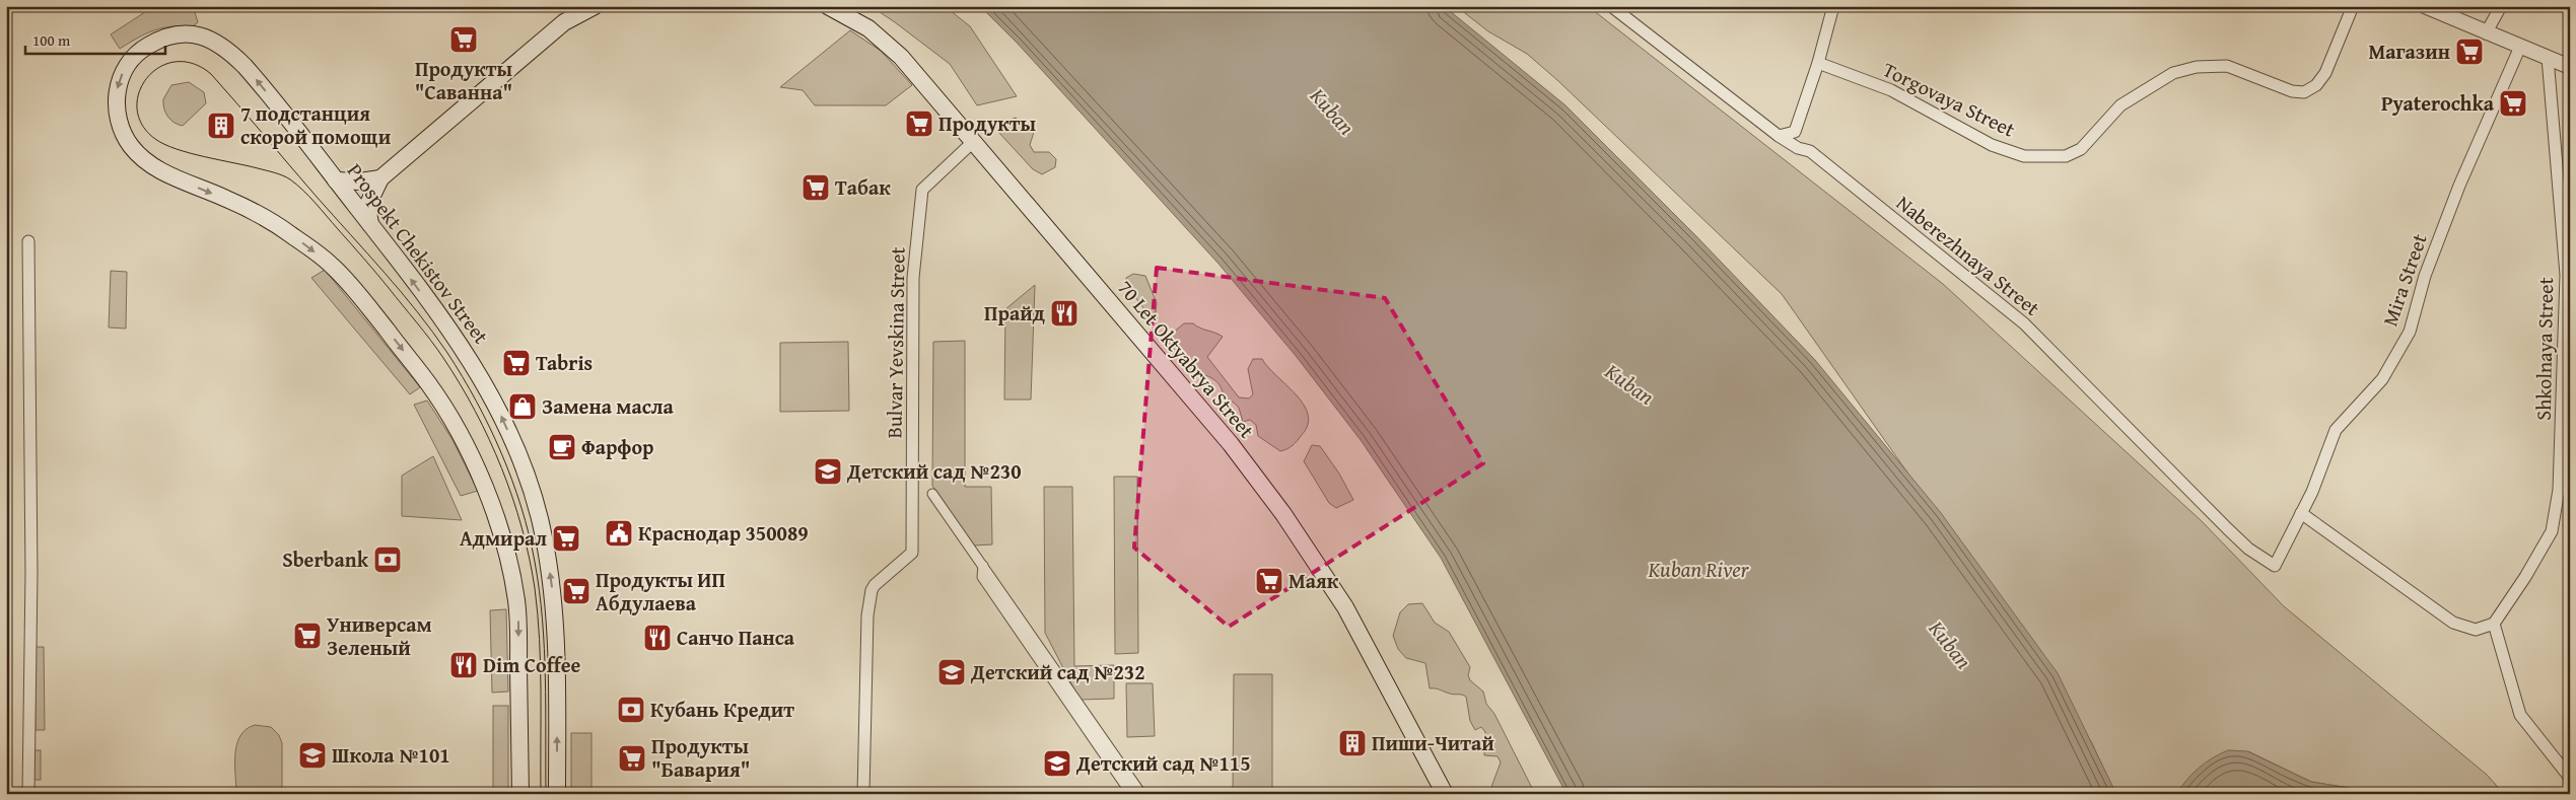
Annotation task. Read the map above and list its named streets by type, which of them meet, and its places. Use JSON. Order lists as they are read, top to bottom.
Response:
{
  "streets": {
    "main road": ["Prospekt Chekistov Street", "70 Let Oktyabrya Street"],
    "street": [
      "Torgovaya Street",
      "Naberezhnaya Street",
      "Mira Street",
      "Bulvar Yevskina Street",
      "Shkolnaya Street"
    ]
  },
  "crossings": [
    ["Naberezhnaya Street", "Mira Street"],
    ["Bulvar Yevskina Street", "70 Let Oktyabrya Street"]
  ],
  "water": ["Kuban", "Kuban River"],
  "places": {
    "supermarket": [
      "Продукты \"Саванна\"",
      "Магазин",
      "Pyaterochka",
      "Продукты",
      "Табак",
      "Tabris",
      "Адмирал",
      "Маяк",
      "Продукты ИП Абдулаева",
      "Универсам Зеленый",
      "Продукты \"Бавария\""
    ],
    "building": ["7 подстанция скорой помощи", "Пиши-Читай"],
    "restaurant": ["Прайд", "Санчо Панса", "Dim Coffee"],
    "shop": ["Замена масла"],
    "cafe": ["Фарфор"],
    "school or university": [
      "Детский сад №230",
      "Детский сад №232",
      "Школа №101",
      "Детский сад №115"
    ],
    "public building": ["Краснодар 350089"],
    "bank": ["Sberbank", "Кубань Кредит"]
  },
  "scale_bar": "100 m"
}
